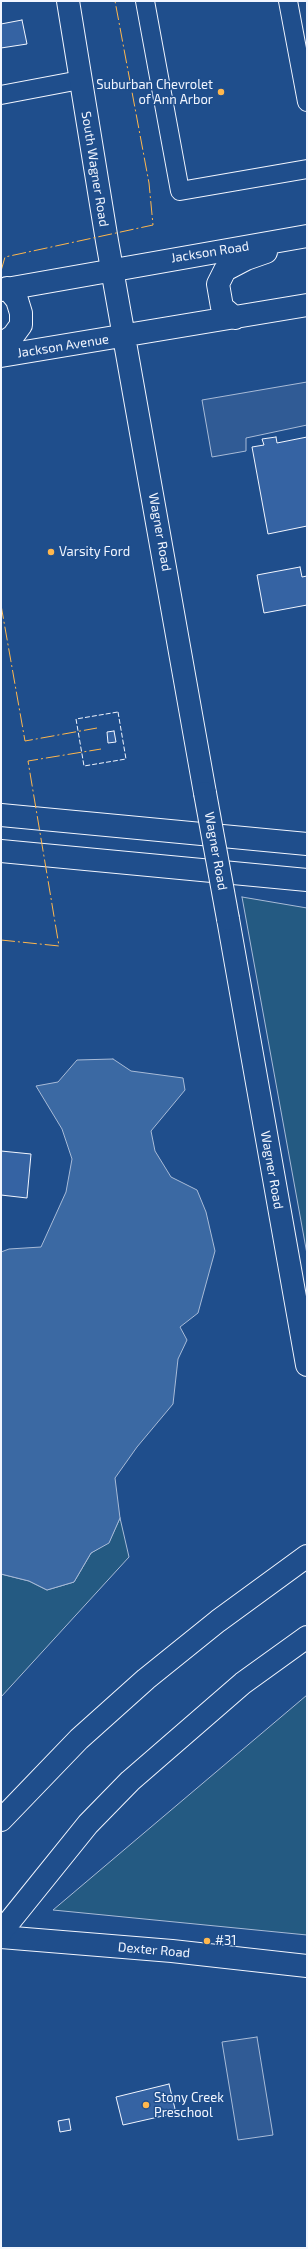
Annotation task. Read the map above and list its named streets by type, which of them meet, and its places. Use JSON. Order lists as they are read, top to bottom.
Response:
{
  "streets": {
    "main road": [
      "South Wagner Road",
      "Jackson Road",
      "Jackson Avenue",
      "Wagner Road",
      "Dexter Road"
    ]
  },
  "crossings": [
    ["South Wagner Road", "Jackson Road"],
    ["South Wagner Road", "Jackson Avenue"],
    ["South Wagner Road", "Wagner Road"],
    ["Jackson Avenue", "Wagner Road"]
  ],
  "places": [
    "Suburban Chevrolet of Ann Arbor",
    "Varsity Ford",
    "#31",
    "Stony Creek Preschool"
  ]
}
